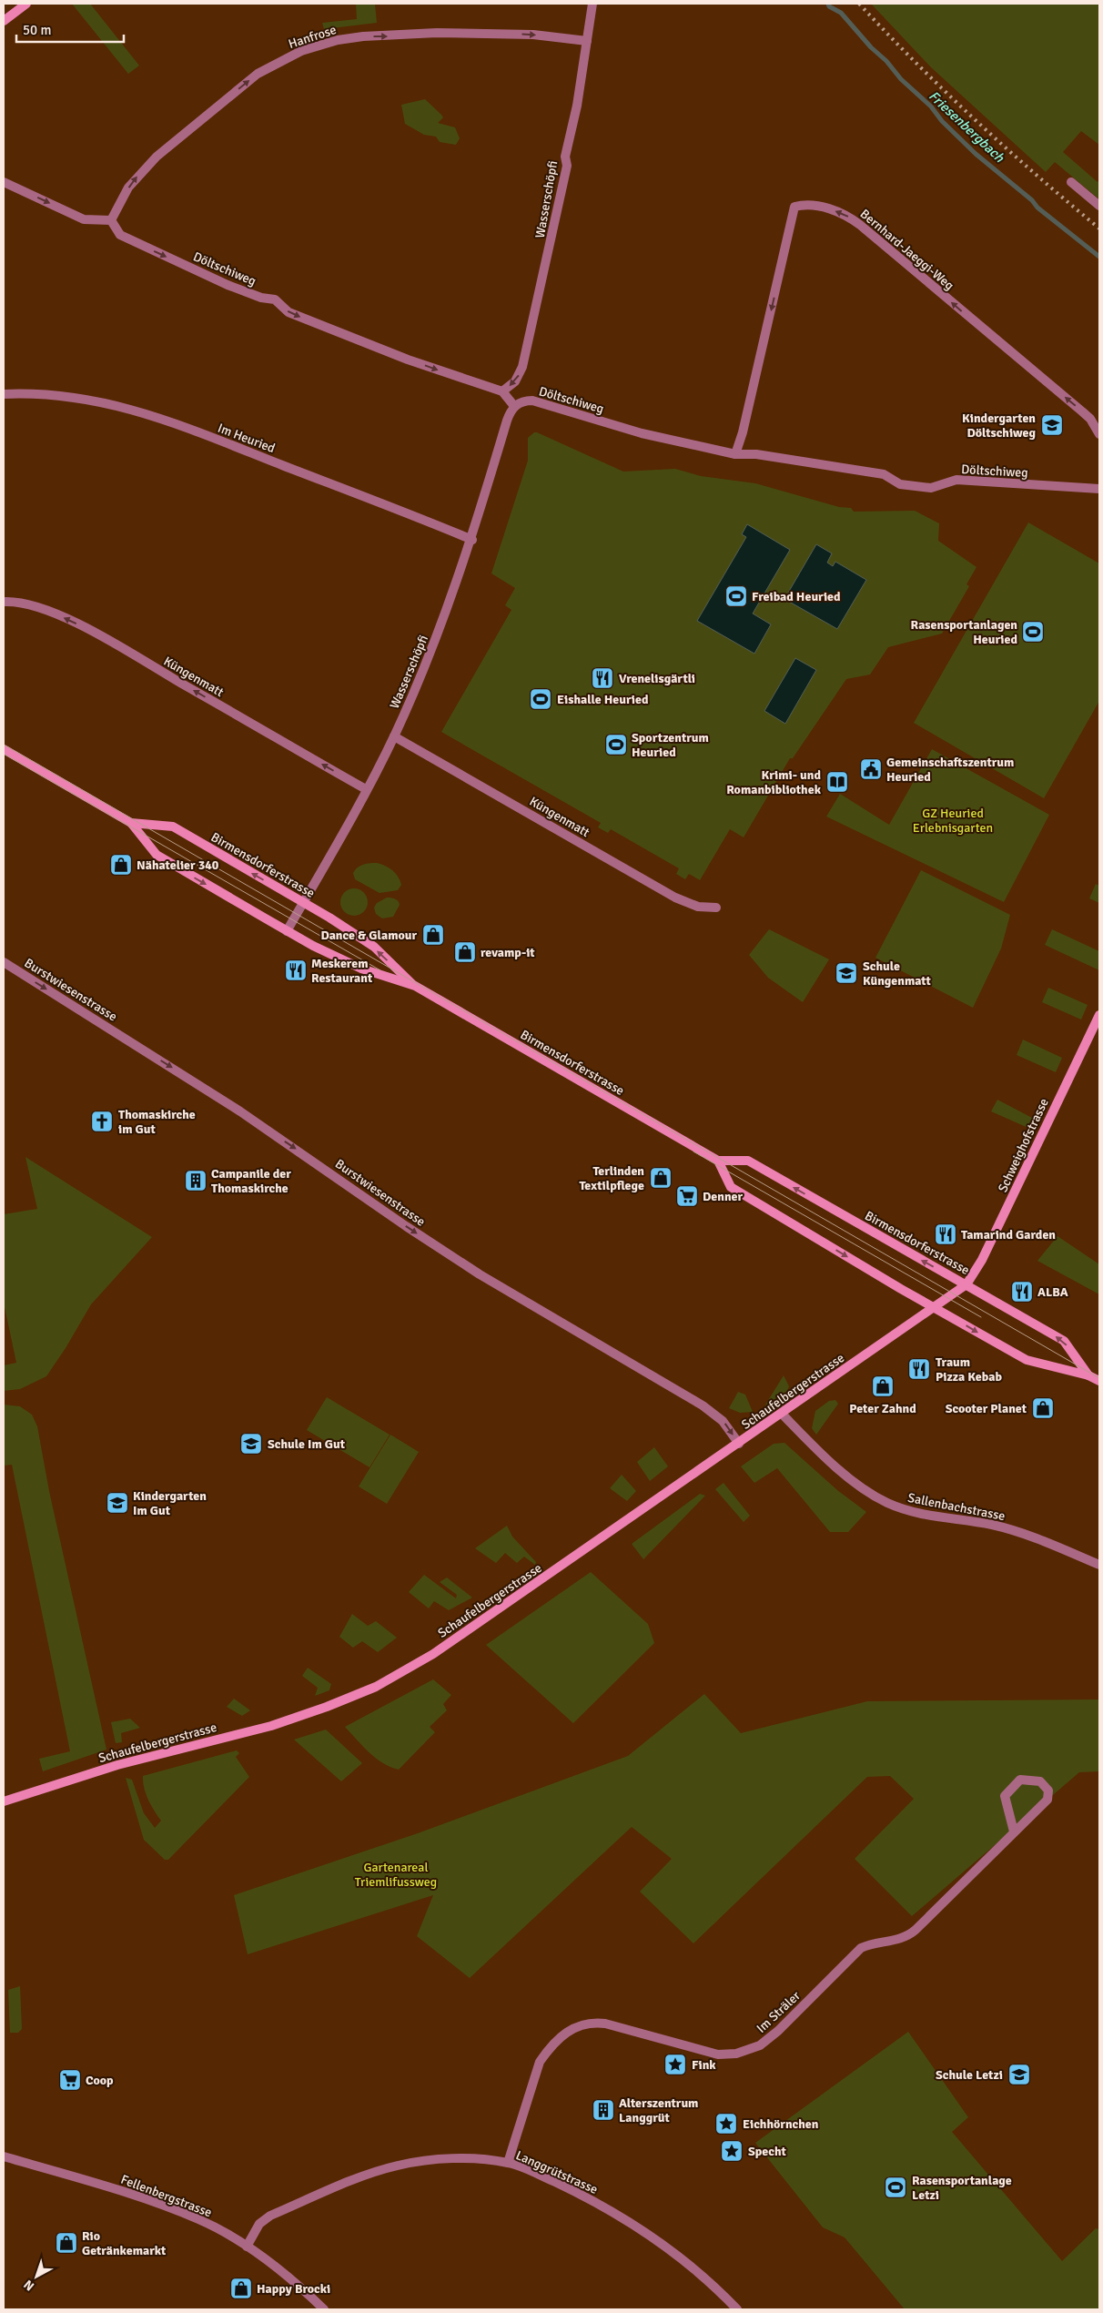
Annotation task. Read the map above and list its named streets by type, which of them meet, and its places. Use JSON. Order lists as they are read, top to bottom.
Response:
{
  "streets": {
    "main road": ["Birmensdorferstrasse", "Schweighofstrasse", "Schaufelbergerstrasse"],
    "street": [
      "Hanfrose",
      "Wasserschöpfi",
      "Bernhard-Jaeggi-Weg",
      "Döltschiweg",
      "Im Heuried",
      "Küngenmatt",
      "Burstwiesenstrasse",
      "Sallenbachstrasse",
      "Im Sträler",
      "Langgrütstrasse",
      "Fellenbergstrasse"
    ]
  },
  "crossings": [
    ["Hanfrose", "Wasserschöpfi"],
    ["Hanfrose", "Döltschiweg"],
    ["Wasserschöpfi", "Döltschiweg"],
    ["Wasserschöpfi", "Im Heuried"],
    ["Wasserschöpfi", "Küngenmatt"],
    ["Wasserschöpfi", "Birmensdorferstrasse"],
    ["Bernhard-Jaeggi-Weg", "Döltschiweg"],
    ["Birmensdorferstrasse", "Schweighofstrasse"],
    ["Birmensdorferstrasse", "Schaufelbergerstrasse"],
    ["Burstwiesenstrasse", "Schaufelbergerstrasse"],
    ["Schweighofstrasse", "Schaufelbergerstrasse"],
    ["Schaufelbergerstrasse", "Sallenbachstrasse"],
    ["Im Sträler", "Langgrütstrasse"],
    ["Langgrütstrasse", "Fellenbergstrasse"]
  ],
  "one_way": [
    "Hanfrose",
    "Wasserschöpfi",
    "Döltschiweg",
    "Küngenmatt",
    "Burstwiesenstrasse"
  ],
  "water": ["Friesenbergbach"],
  "parks": ["GZ Heuried Erlebnisgarten", "Gartenareal Triemlifussweg"],
  "places": {
    "school or university": [
      "Kindergarten Döltschiweg",
      "Schule Küngenmatt",
      "Schule Im Gut",
      "Kindergarten Im Gut",
      "Schule Letzi"
    ],
    "sports": [
      "Freibad Heuried",
      "Rasensportanlagen Heuried",
      "Eishalle Heuried",
      "Sportzentrum Heuried",
      "Rasensportanlage Letzi"
    ],
    "restaurant": [
      "Vrenelisgärtli",
      "Meskerem Restaurant",
      "Tamarind Garden",
      "ALBA",
      "Traum Pizza Kebab"
    ],
    "public building": ["Gemeinschaftszentrum Heuried"],
    "library": ["Krimi- und Romanbibliothek"],
    "shop": [
      "Nähatelier 340",
      "Dance & Glamour",
      "revamp-it",
      "Terlinden Textilpflege",
      "Peter Zahnd",
      "Scooter Planet",
      "Rio Getränkemarkt",
      "Happy Brocki"
    ],
    "church": ["Thomaskirche im Gut"],
    "building": ["Campanile der Thomaskirche", "Alterszentrum Langgrüt"],
    "supermarket": ["Denner", "Coop"],
    "place": ["Fink", "Eichhörnchen", "Specht"]
  },
  "scale_bar": "50 m",
  "north": "bottom left"
}
